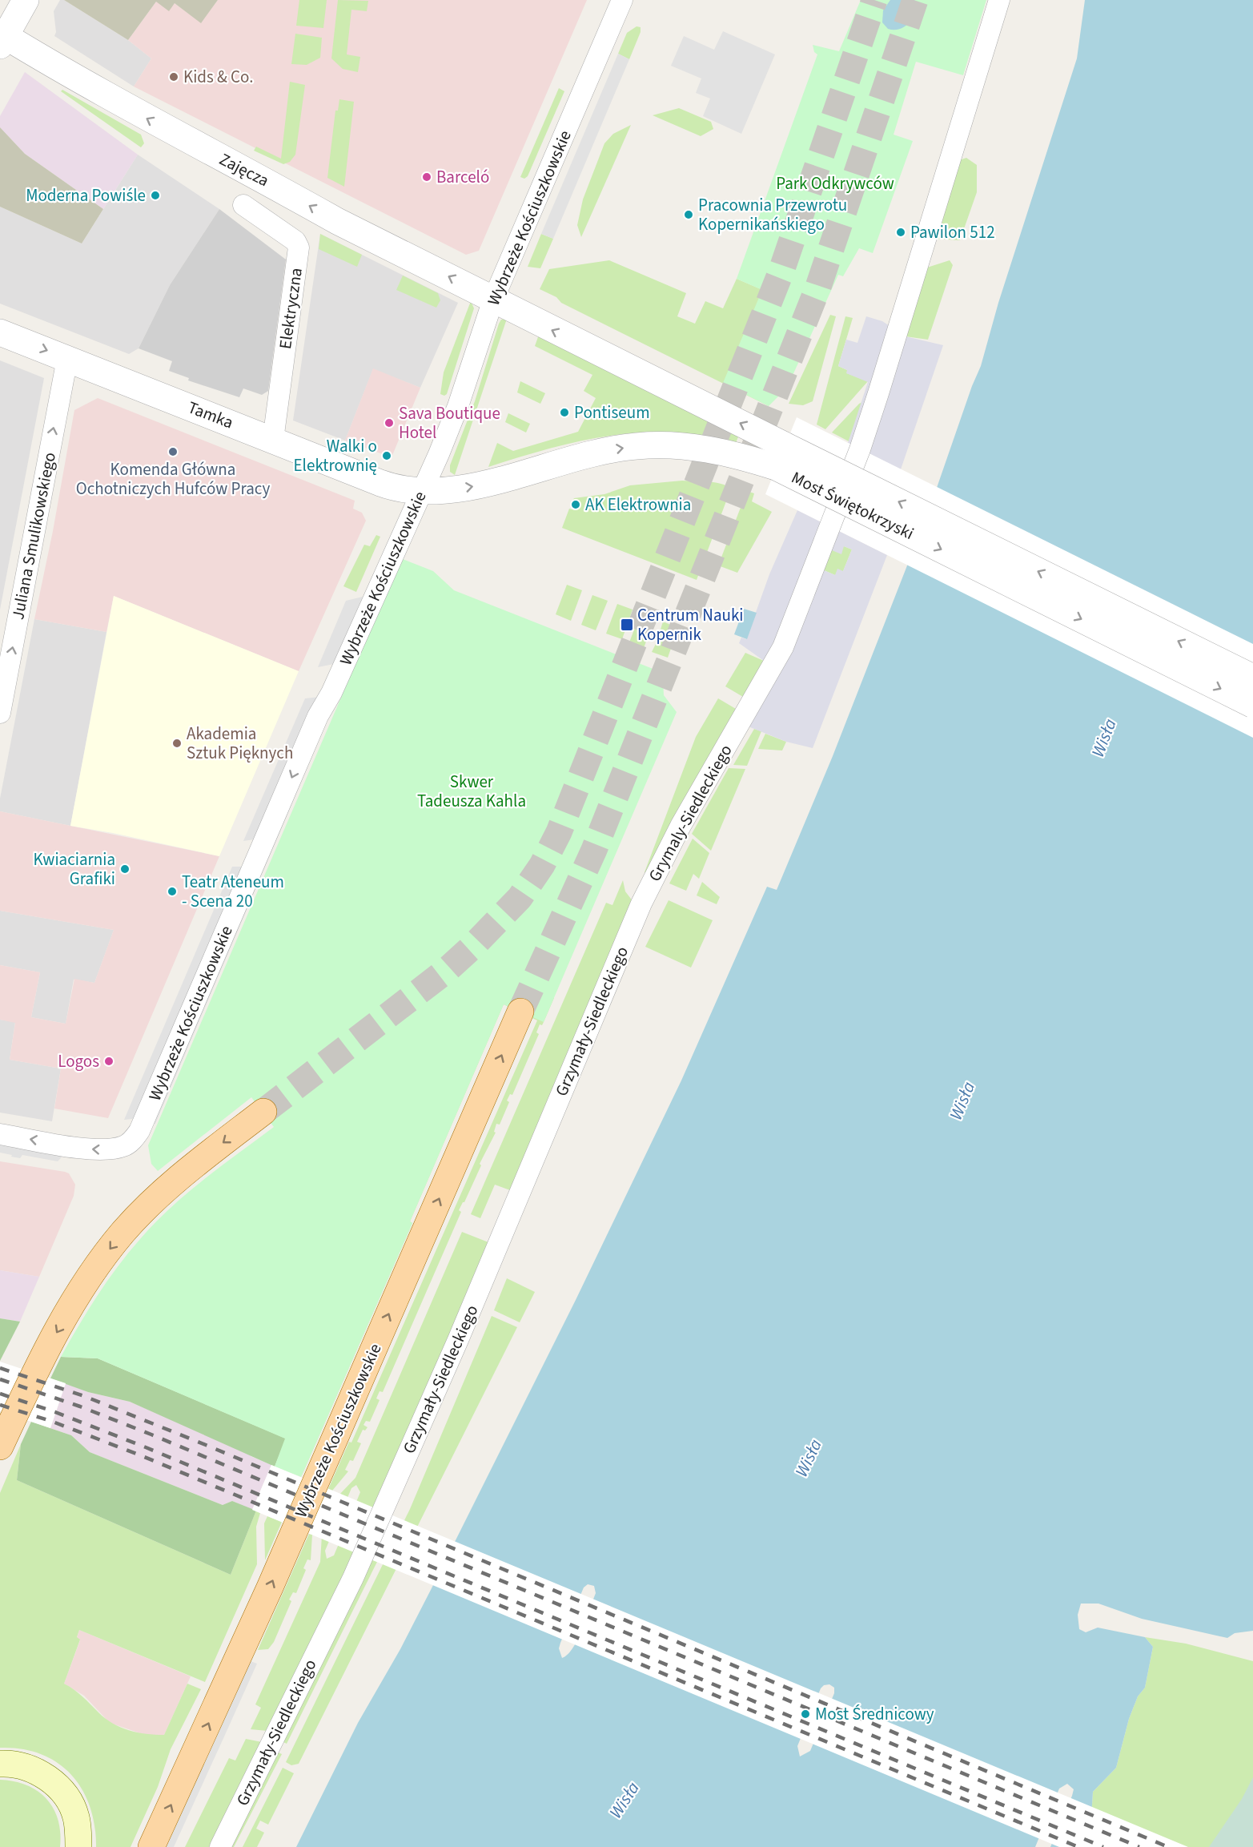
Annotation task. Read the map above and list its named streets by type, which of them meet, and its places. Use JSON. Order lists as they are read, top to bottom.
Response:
{
  "streets": {
    "main road": ["Wybrzeże Kościuszkowskie"],
    "street": [
      "Zajęcza",
      "Elektryczna",
      "Tamka",
      "Most Świętokrzyski",
      "Juliana Smulikowskiego",
      "Grymaly-Siedleckiego",
      "Grzymały-Siedleckiego"
    ]
  },
  "crossings": [
    ["Zajęcza", "Wybrzeże Kościuszkowskie"],
    ["Zajęcza", "Most Świętokrzyski"],
    ["Wybrzeże Kościuszkowskie", "Tamka"],
    ["Wybrzeże Kościuszkowskie", "Most Świętokrzyski"],
    ["Elektryczna", "Tamka"],
    ["Tamka", "Most Świętokrzyski"],
    ["Tamka", "Juliana Smulikowskiego"],
    ["Grymaly-Siedleckiego", "Grzymały-Siedleckiego"]
  ],
  "one_way": ["Zajęcza", "Juliana Smulikowskiego"],
  "water": ["Wisła"],
  "parks": ["Park Odkrywców", "Skwer Tadeusza Kahla"],
  "places": {
    "other": [
      "Kids & Co.",
      "Barceló",
      "Moderna Powiśle",
      "Pracownia Przewrotu Kopernikańskiego",
      "Pawilon 512",
      "Pontiseum",
      "Sava Boutique Hotel",
      "Komenda Główna Ochotniczych Hufców Pracy",
      "Walki o Elektrownię",
      "AK Elektrownia",
      "Akademia Sztuk Pięknych",
      "Kwiaciarnia Grafiki",
      "Teatr Ateneum - Scena 20",
      "Logos",
      "Most Średnicowy"
    ],
    "transit": ["Centrum Nauki Kopernik"]
  }
}
